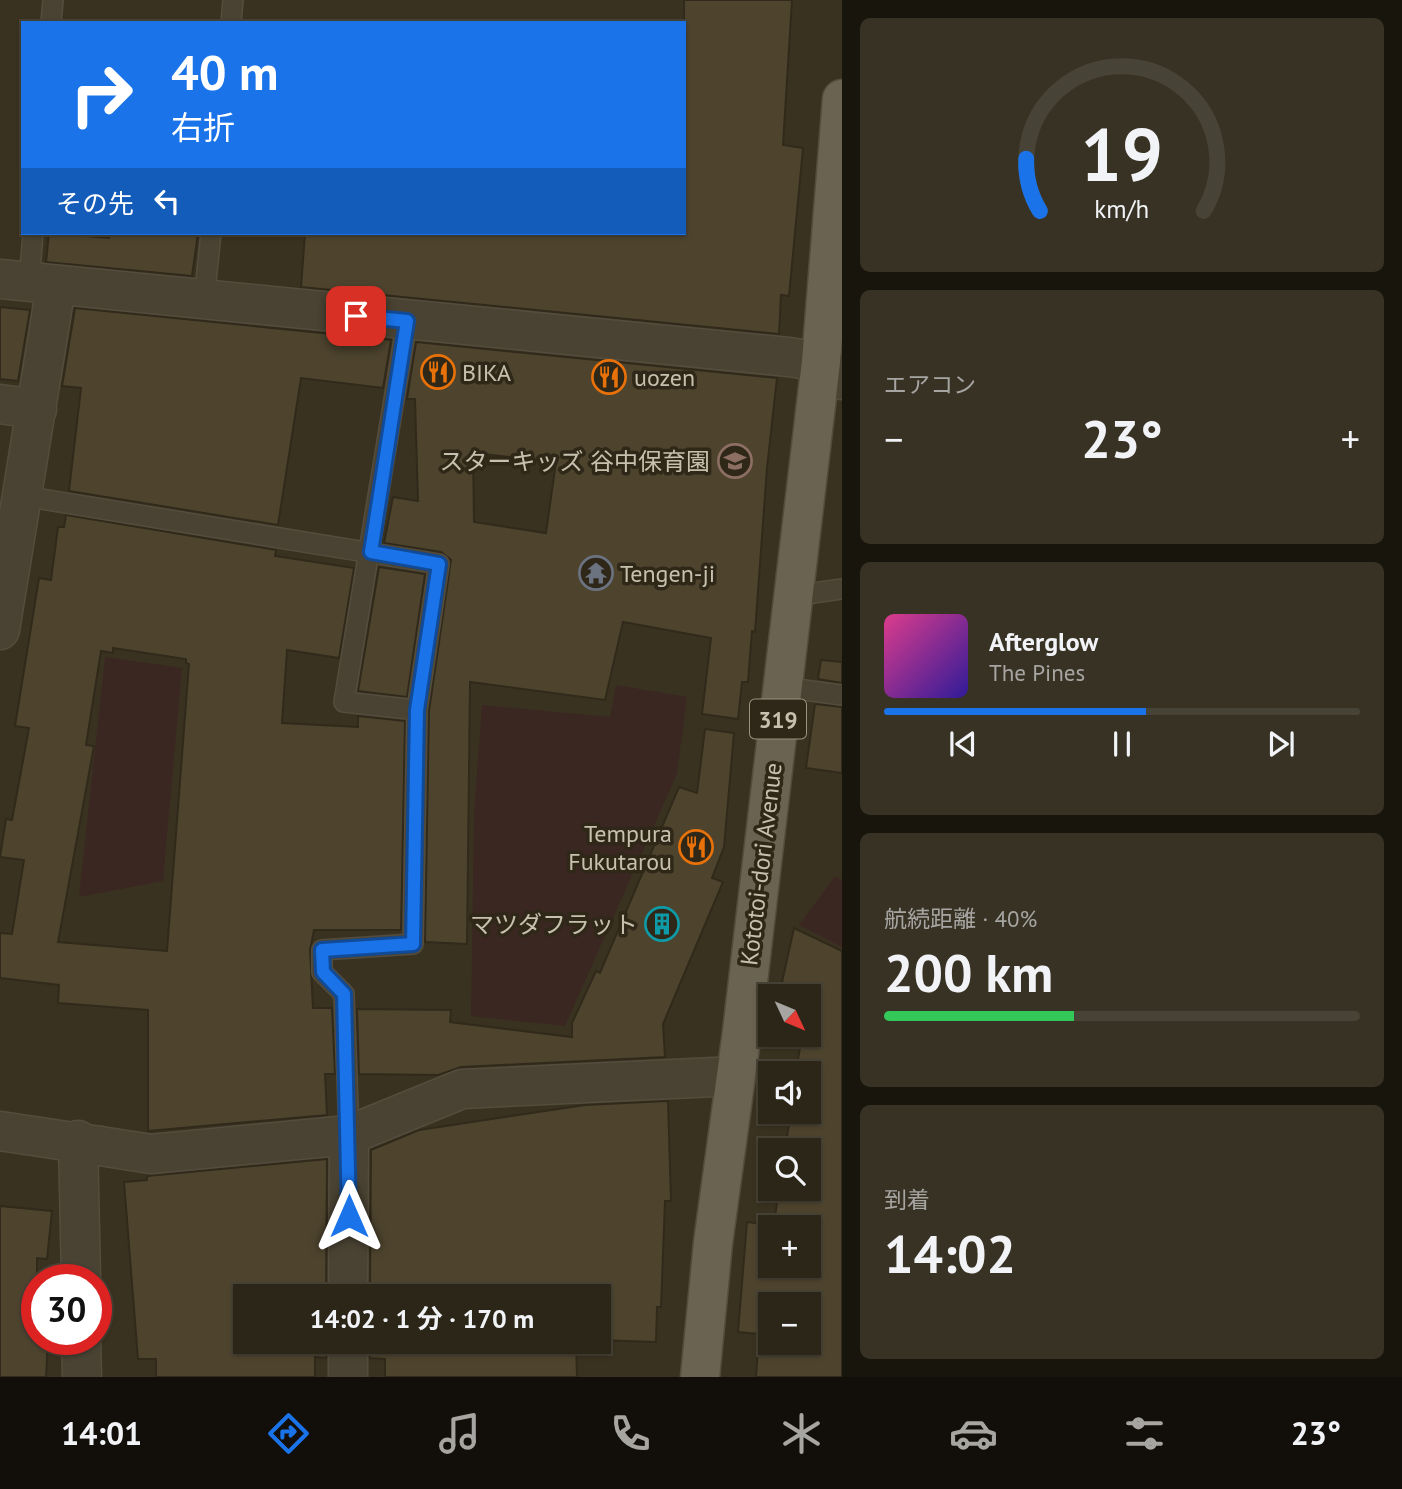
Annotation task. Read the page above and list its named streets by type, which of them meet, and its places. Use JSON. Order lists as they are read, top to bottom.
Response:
{
  "streets": {
    "main road": ["319", "Kototoi-dori Avenue"]
  },
  "places": {
    "restaurant": ["BIKA", "uozen", "Tempura Fukutarou"],
    "school or university": ["スターキッズ 谷中保育園"],
    "temple": ["Tengen-ji"],
    "building": ["マツダフラット"]
  },
  "north": "bottom right",
  "page": {
    "turn": ["40 m", "右折"],
    "then": "その先",
    "tile": [
      "エアコン",
      ["航続距離 · 40%", "200 km"],
      ["到着", "14:02"]
    ],
    "heat": ["−", "23°", "+"],
    "song": ["Afterglow", "The Pines"],
    "map_buttons": ["+", "−"],
    "limit": "30",
    "trip": "14:02 · 1 分 · 170 m",
    "tabs": ["14:01", "23°"],
    "gauge": ["19", "km/h"]
  }
}
